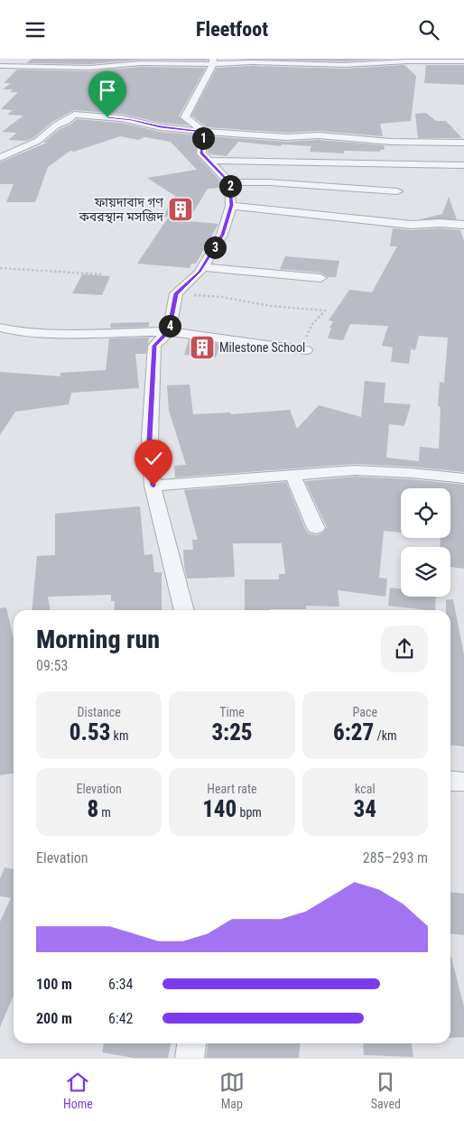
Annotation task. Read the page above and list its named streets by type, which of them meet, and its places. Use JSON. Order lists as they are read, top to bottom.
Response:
{
  "places": {
    "building": ["ফায়দাবাদ গণ কবরস্থান মসজিদ", "Milestone School"]
  },
  "page": {
    "header": "Fleetfoot",
    "pins": [
      "1",
      "2",
      "3",
      "4"
    ],
    "heading": ["Morning run", "09:53"],
    "stats": [
      ["Distance", "0.53 km"],
      ["Time", "3:25"],
      ["Pace", "6:27 /km"],
      ["Elevation", "8 m"],
      ["Heart rate", "140 bpm"],
      ["kcal", "34"]
    ],
    "chart": ["Elevation", "285–293 m"],
    "list": [
      {
        "name": "100 m",
        "note": "6:34"
      },
      {
        "name": "200 m",
        "note": "6:42"
      }
    ],
    "tabs": ["Home", "Map", "Saved"]
  }
}
